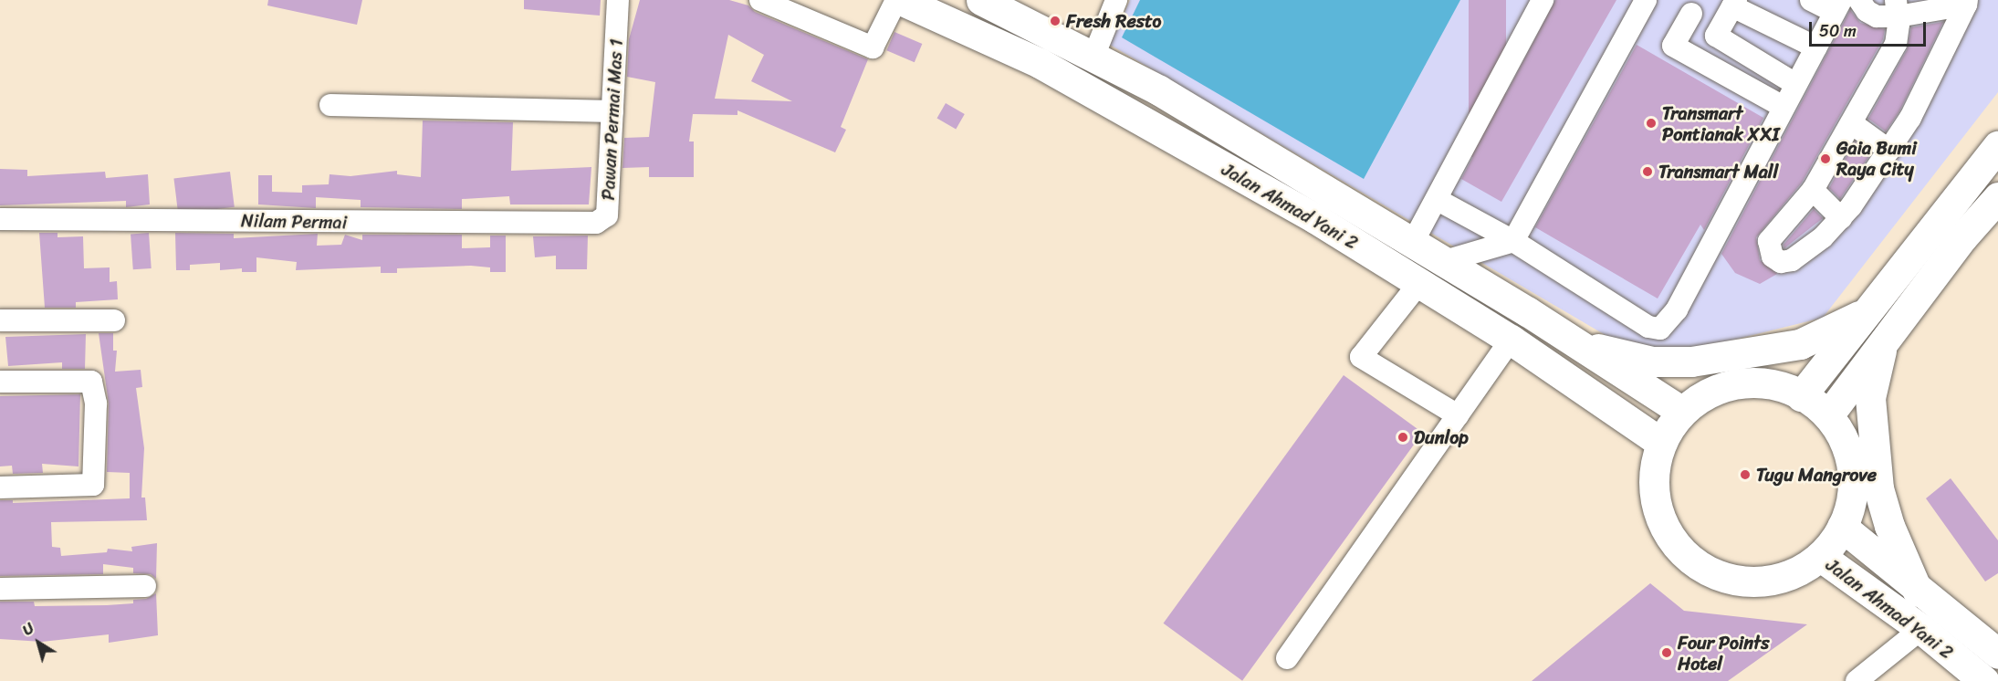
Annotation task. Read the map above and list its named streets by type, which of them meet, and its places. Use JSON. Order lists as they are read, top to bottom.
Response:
{
  "streets": {
    "highway": ["Jalan Ahmad Yani 2"],
    "street": ["Pawan Permai Mas 1", "Nilam Permai"]
  },
  "crossings": [
    ["Pawan Permai Mas 1", "Nilam Permai"]
  ],
  "places": [
    "Fresh Resto",
    "Transmart Pontianak XXI",
    "Gaia Bumi Raya City",
    "Transmart Mall",
    "Dunlop",
    "Tugu Mangrove",
    "Four Points Hotel"
  ],
  "scale_bar": "50 m",
  "north": "top left"
}
